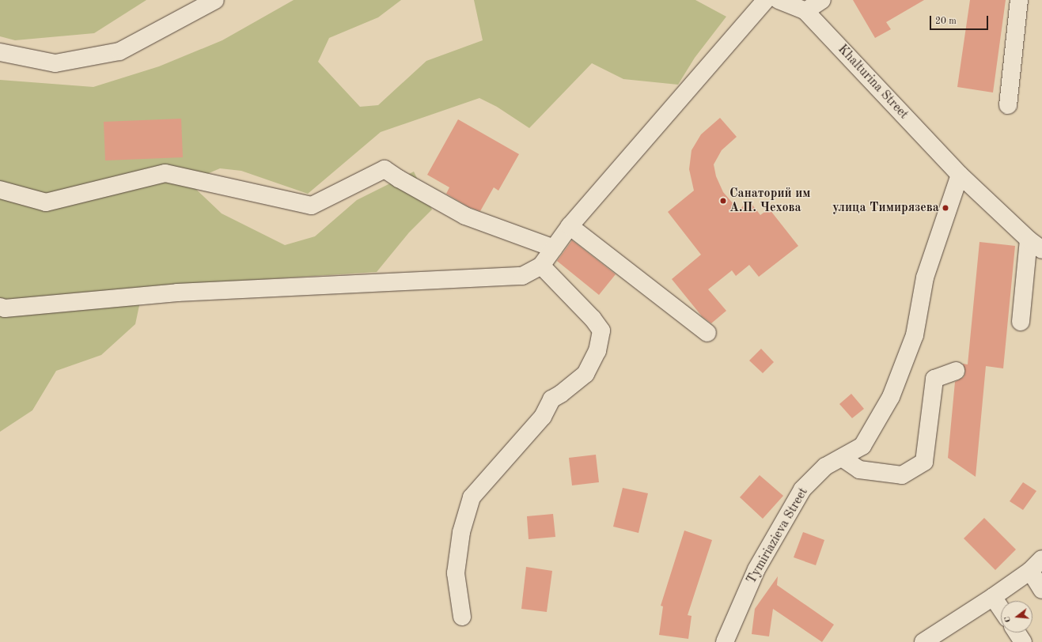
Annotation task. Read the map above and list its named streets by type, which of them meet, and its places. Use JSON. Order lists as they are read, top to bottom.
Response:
{
  "streets": {
    "street": ["Khalturina Street", "Tymiriazieva Street"]
  },
  "crossings": [
    ["Khalturina Street", "Tymiriazieva Street"]
  ],
  "places": ["Санаторий им А.П. Чехова", "улица Тимирязева"],
  "scale_bar": "20 m",
  "north": "left"
}
